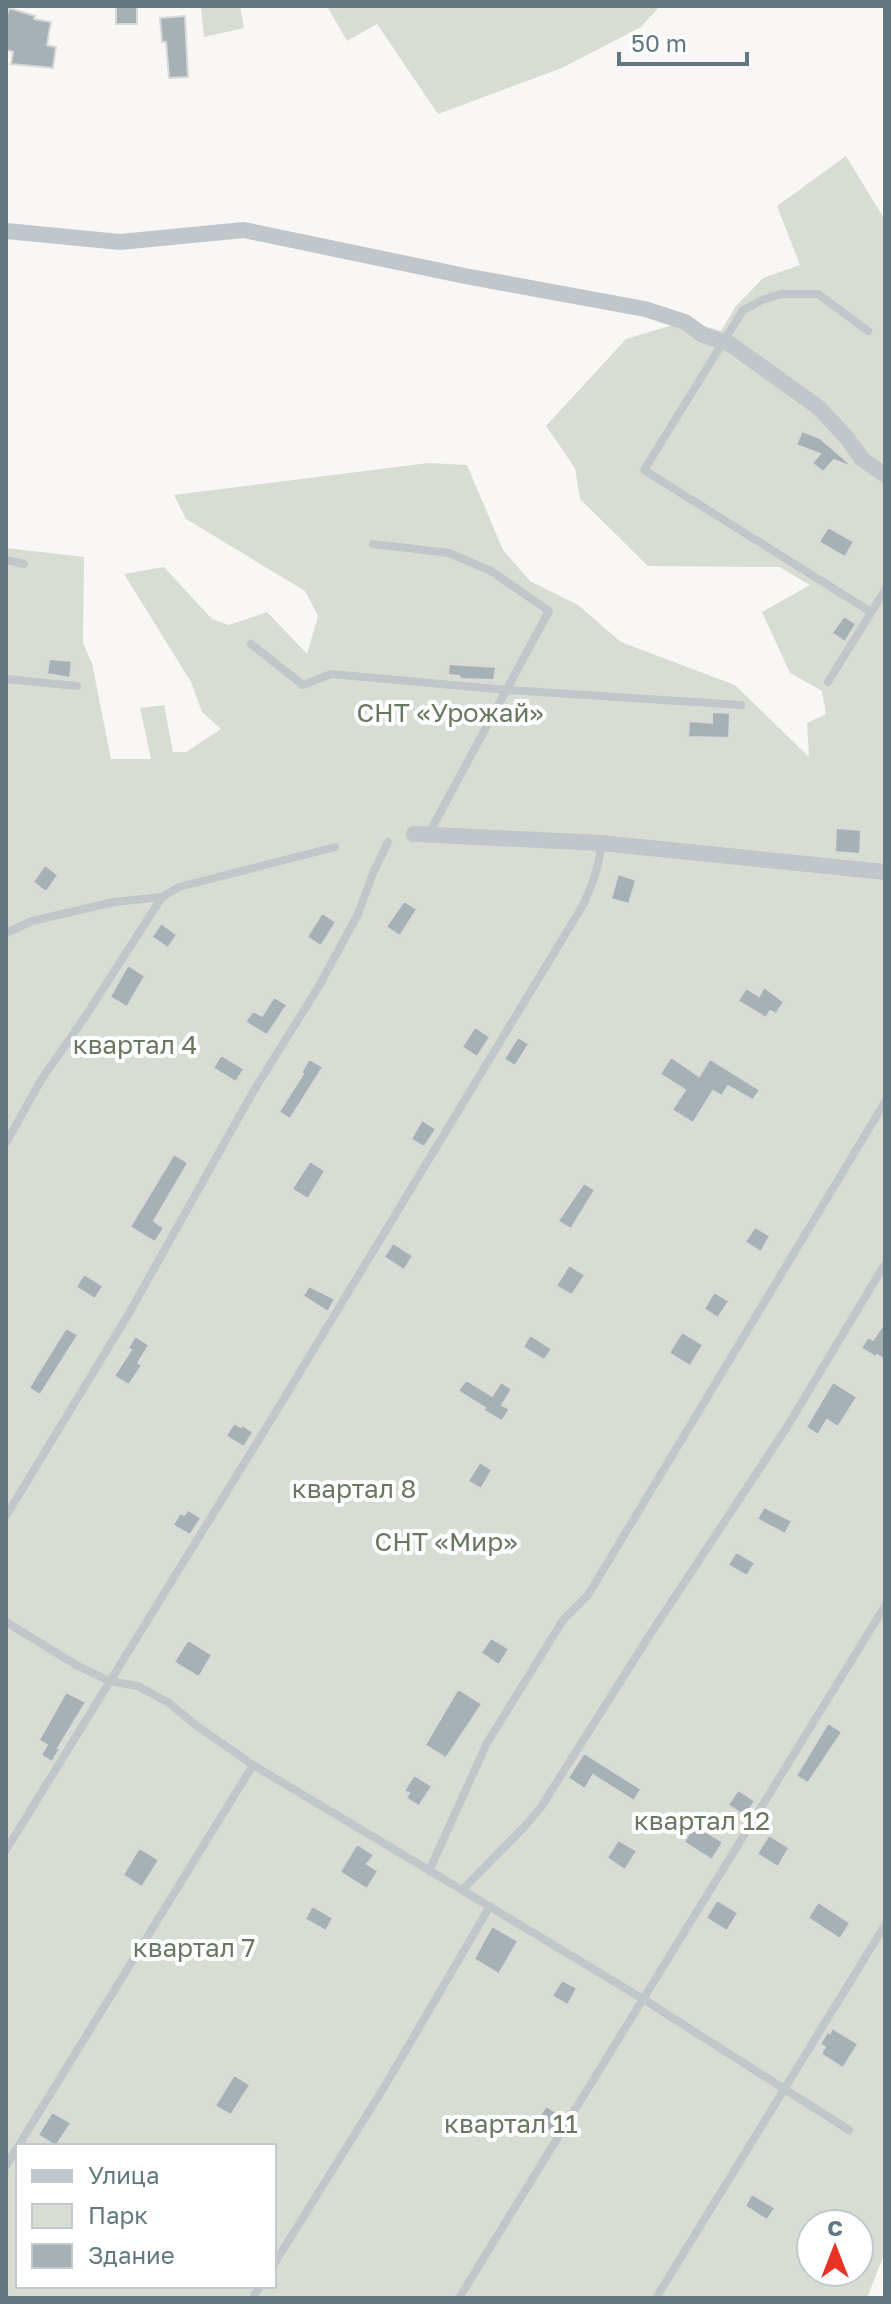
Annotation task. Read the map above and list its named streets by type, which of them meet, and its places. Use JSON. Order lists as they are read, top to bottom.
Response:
{
  "parks": [
    "СНТ «Урожай»",
    "квартал 4",
    "квартал 8",
    "СНТ «Мир»",
    "квартал 12",
    "квартал 7",
    "квартал 11"
  ],
  "legend": ["Улица", "Парк", "Здание"],
  "scale_bar": "50 m",
  "north": "top"
}
